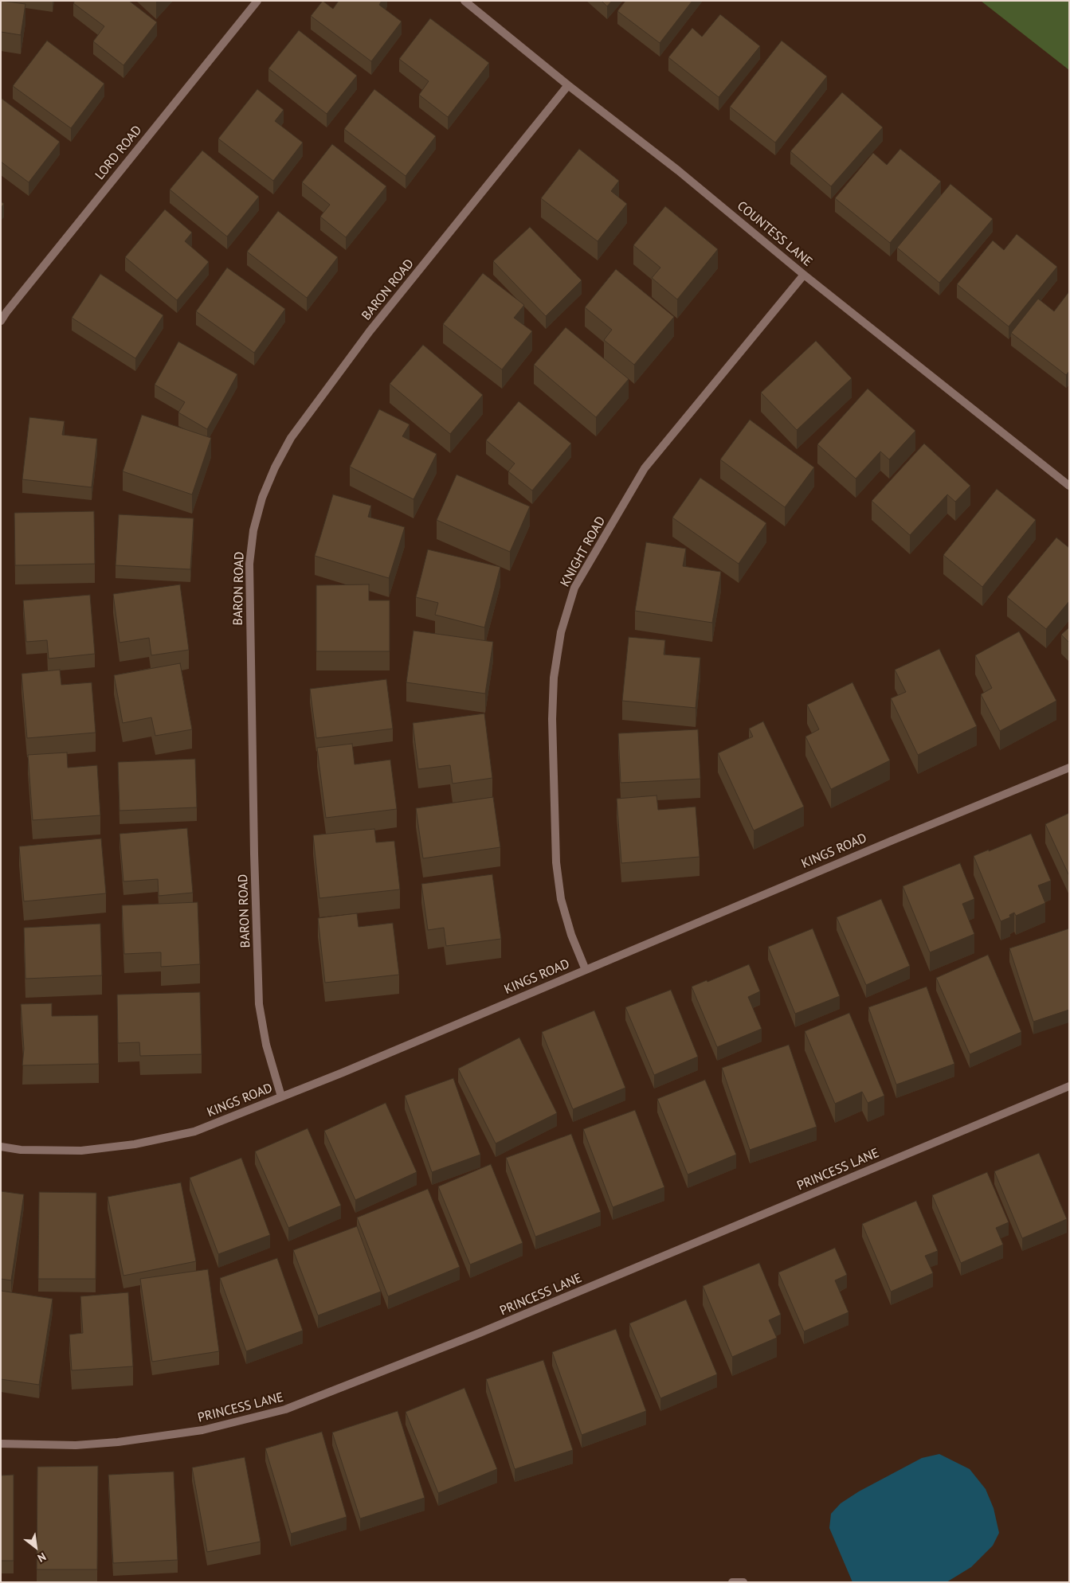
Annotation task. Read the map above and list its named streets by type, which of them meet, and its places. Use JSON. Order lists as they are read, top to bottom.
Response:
{
  "streets": {
    "street": [
      "LORD ROAD",
      "COUNTESS LANE",
      "BARON ROAD",
      "KNIGHT ROAD",
      "KINGS ROAD",
      "PRINCESS LANE"
    ]
  },
  "crossings": [
    ["COUNTESS LANE", "BARON ROAD"],
    ["COUNTESS LANE", "KNIGHT ROAD"],
    ["BARON ROAD", "KINGS ROAD"],
    ["KNIGHT ROAD", "KINGS ROAD"]
  ],
  "north": "bottom right"
}
